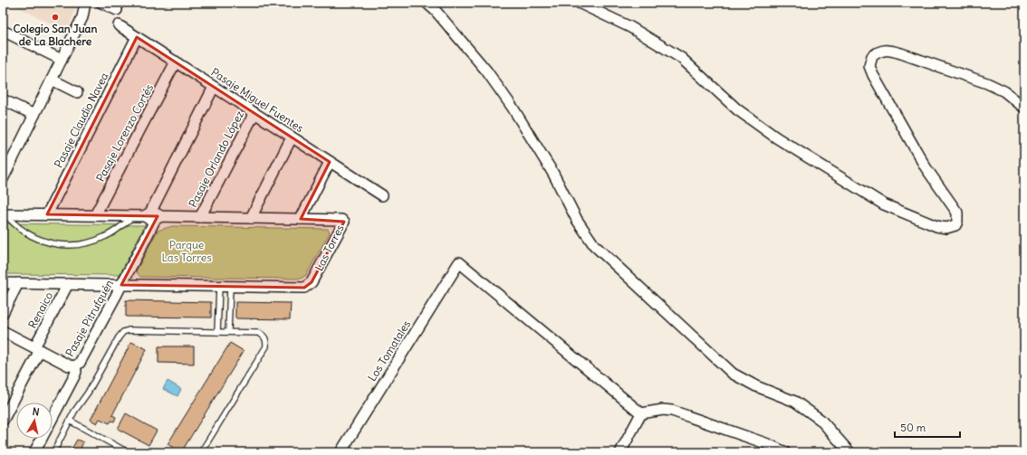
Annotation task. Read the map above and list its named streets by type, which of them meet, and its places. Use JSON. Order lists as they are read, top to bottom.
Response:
{
  "streets": {
    "street": [
      "Pasaje Miguel Fuentes",
      "Pasaje Claudio Navea",
      "Pasaje Lorenzo Cortés",
      "Pasaje Orlando López",
      "Las Torres",
      "Renaico",
      "Pasaje Pitrufquén",
      "Los Tomatales"
    ]
  },
  "crossings": [
    ["Pasaje Miguel Fuentes", "Pasaje Claudio Navea"],
    ["Pasaje Miguel Fuentes", "Pasaje Lorenzo Cortés"],
    ["Pasaje Miguel Fuentes", "Pasaje Orlando López"],
    ["Pasaje Miguel Fuentes", "Pasaje Pitrufquén"],
    ["Pasaje Claudio Navea", "Las Torres"],
    ["Pasaje Lorenzo Cortés", "Las Torres"],
    ["Pasaje Orlando López", "Las Torres"],
    ["Las Torres", "Renaico"],
    ["Las Torres", "Pasaje Pitrufquén"]
  ],
  "parks": ["Parque Las Torres"],
  "places": ["Colegio San Juan de La Blachere"],
  "scale_bar": "50 m",
  "north": "top"
}
